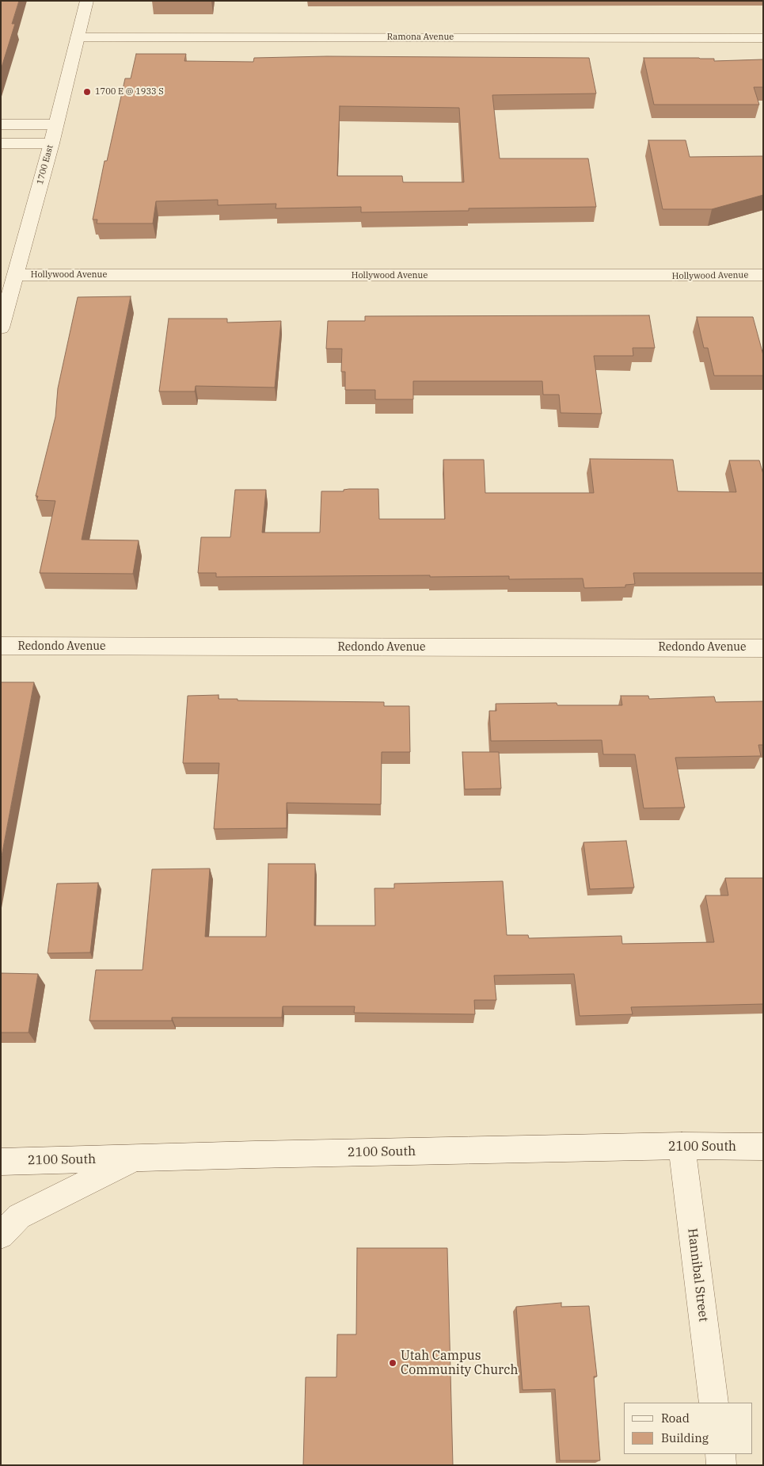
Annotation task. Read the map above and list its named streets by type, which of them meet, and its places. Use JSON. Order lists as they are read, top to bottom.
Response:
{
  "streets": {
    "street": [
      "Ramona Avenue",
      "1700 East",
      "Hollywood Avenue",
      "Redondo Avenue",
      "2100 South",
      "Hannibal Street"
    ]
  },
  "crossings": [
    ["Ramona Avenue", "1700 East"],
    ["1700 East", "Hollywood Avenue"],
    ["2100 South", "Hannibal Street"]
  ],
  "places": ["1700 E @ 1933 S", "Utah Campus Community Church"],
  "legend": ["Road", "Building"]
}
